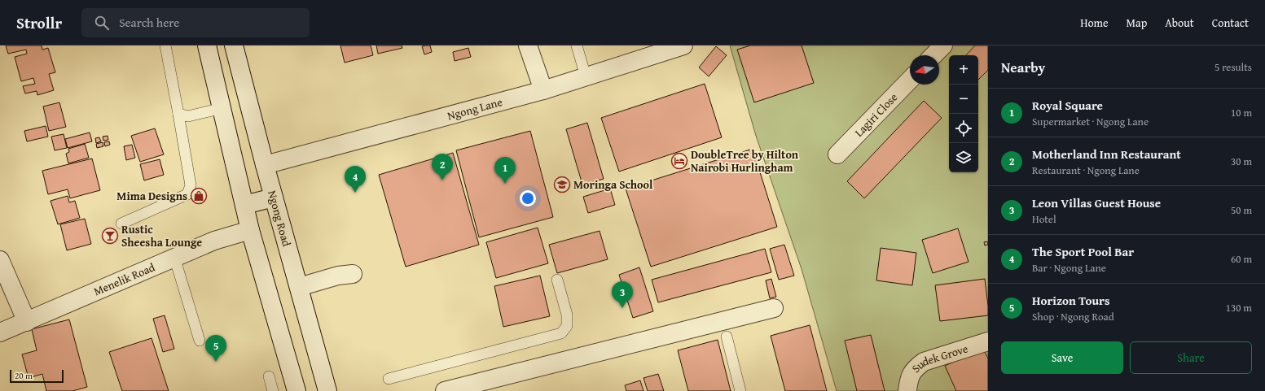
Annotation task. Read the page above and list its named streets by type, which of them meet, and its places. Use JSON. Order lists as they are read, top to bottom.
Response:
{
  "streets": {
    "street": [
      "Ngong Lane",
      "Lagiri Close",
      "Ngong Road",
      "Menelik Road",
      "Sudek Grove"
    ]
  },
  "crossings": [
    ["Ngong Lane", "Ngong Road"]
  ],
  "places": {
    "hotel": ["DoubleTree by Hilton Nairobi Hurlingham"],
    "school or university": ["Moringa School"],
    "shop": ["Mima Designs"],
    "bar": ["Rustic Sheesha Lounge"]
  },
  "scale_bar": "20 m",
  "north": "left",
  "page": {
    "header": "Strollr",
    "search": "Search here",
    "nav": [
      "Home",
      "Map",
      "About",
      "Contact"
    ],
    "heading": ["Nearby", "5 results"],
    "map_buttons": ["+", "−"],
    "list": [
      {
        "mark": "1",
        "name": "Royal Square",
        "note": "Supermarket · Ngong Lane",
        "value": "10 m"
      },
      {
        "mark": "2",
        "name": "Motherland Inn Restaurant",
        "note": "Restaurant · Ngong Lane",
        "value": "30 m"
      },
      {
        "mark": "3",
        "name": "Leon Villas Guest House",
        "note": "Hotel",
        "value": "50 m"
      },
      {
        "mark": "4",
        "name": "The Sport Pool Bar",
        "note": "Bar · Ngong Lane",
        "value": "60 m"
      },
      {
        "mark": "5",
        "name": "Horizon Tours",
        "note": "Shop · Ngong Road",
        "value": "130 m"
      }
    ],
    "pins": [
      "2",
      "1",
      "4",
      "3",
      "5"
    ],
    "buttons": ["Save", "Share"],
    "scale": "20 m"
  }
}
